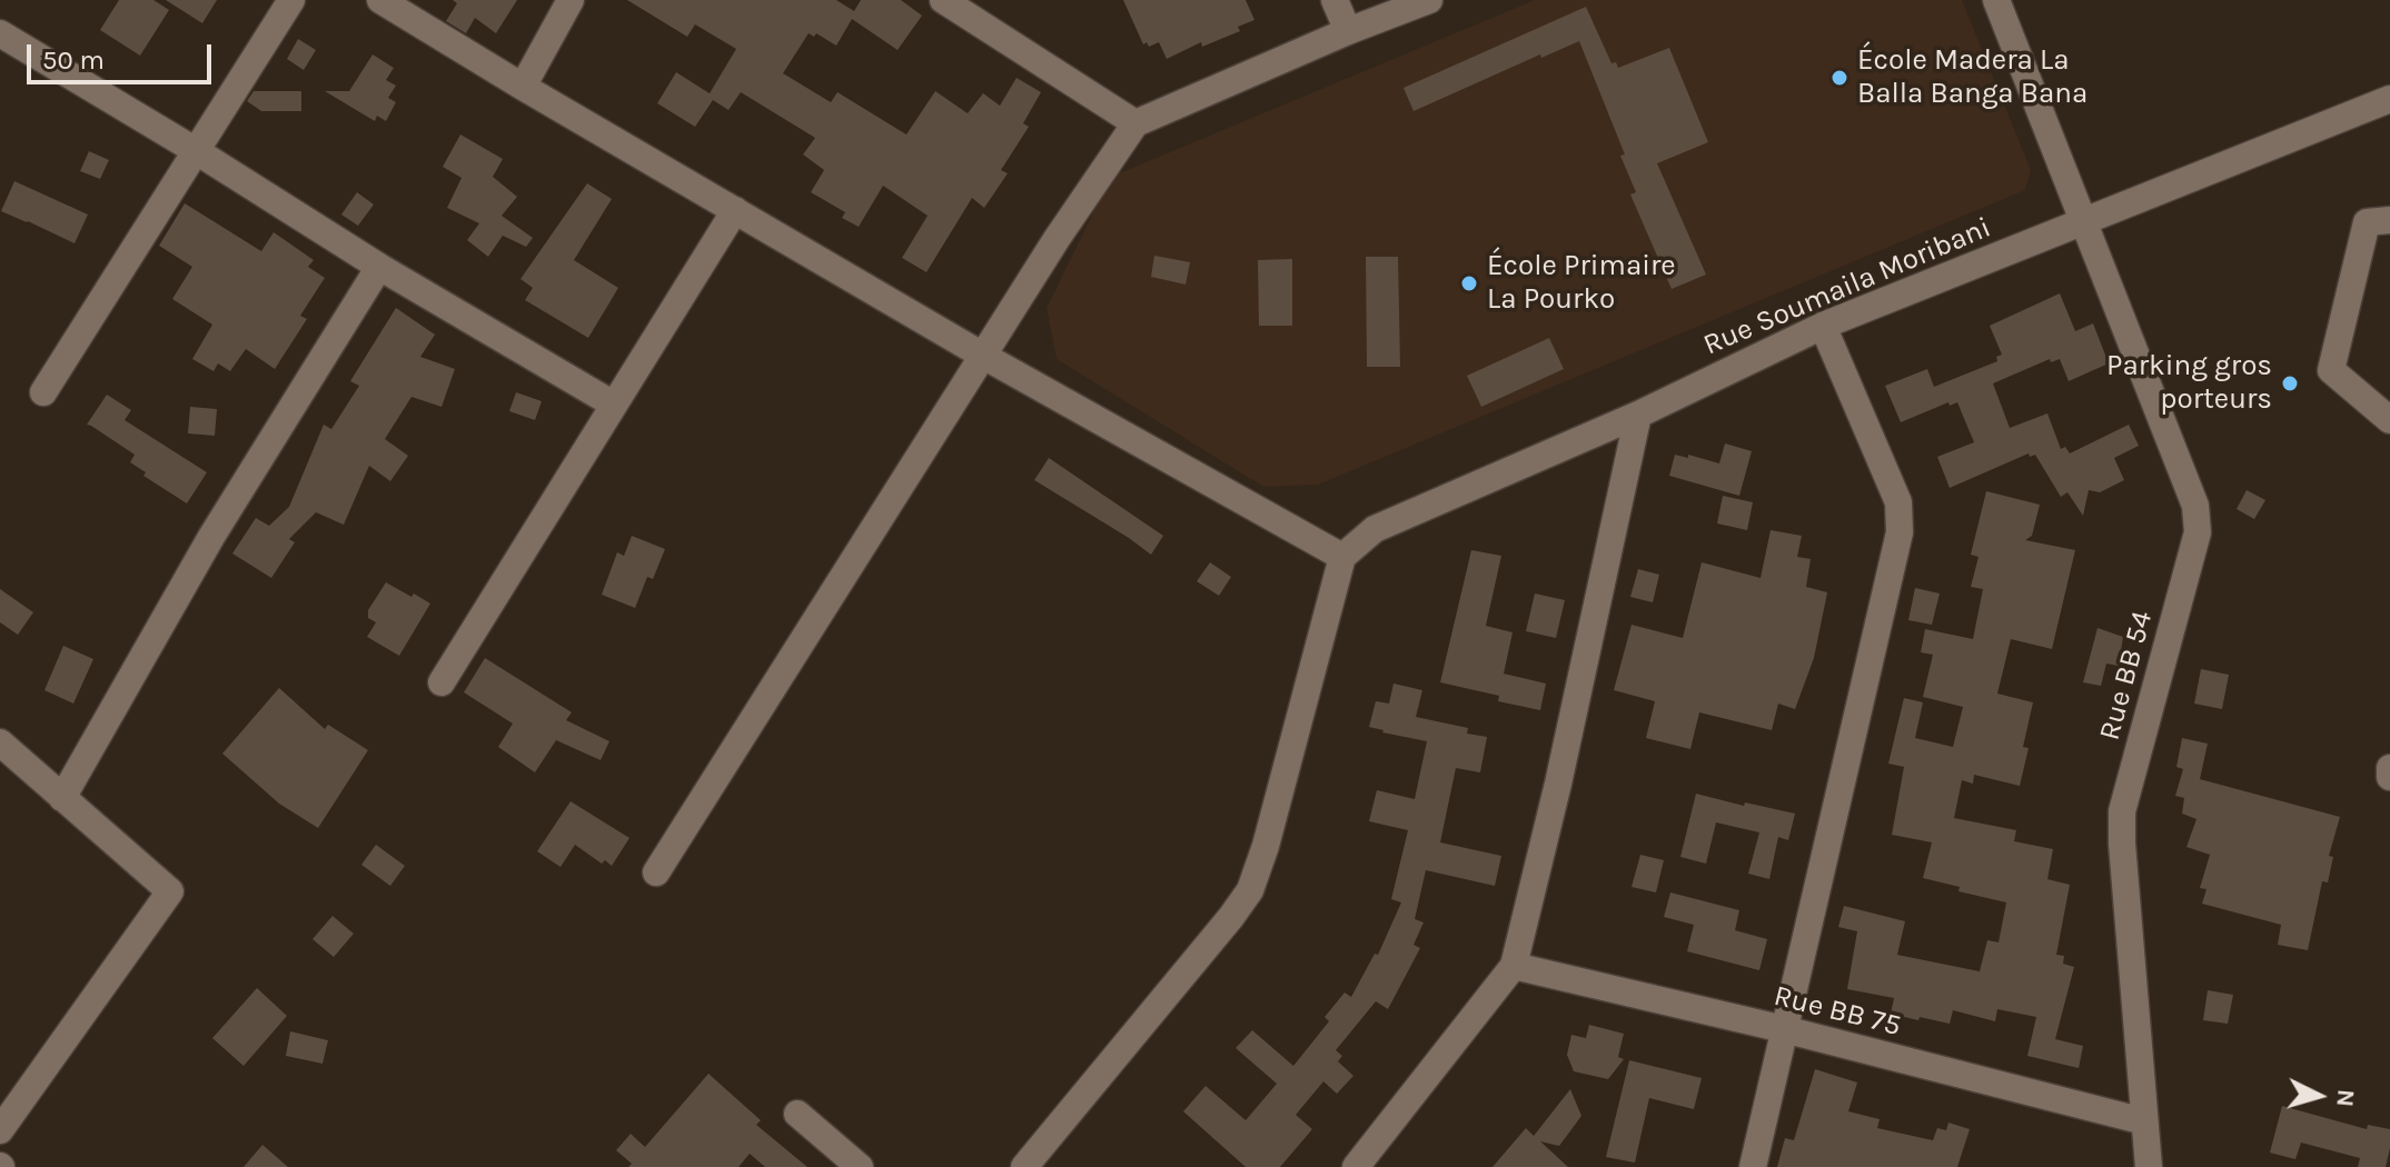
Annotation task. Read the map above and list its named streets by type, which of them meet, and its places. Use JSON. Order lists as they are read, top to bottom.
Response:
{
  "streets": {
    "street": ["Rue Soumaila Moribani", "Rue BB 54", "Rue BB 75"]
  },
  "crossings": [
    ["Rue Soumaila Moribani", "Rue BB 54"],
    ["Rue BB 54", "Rue BB 75"]
  ],
  "places": ["École Madera La Balla Banga Bana", "École Primaire La Pourko", "Parking gros porteurs"],
  "scale_bar": "50 m",
  "north": "right"
}
